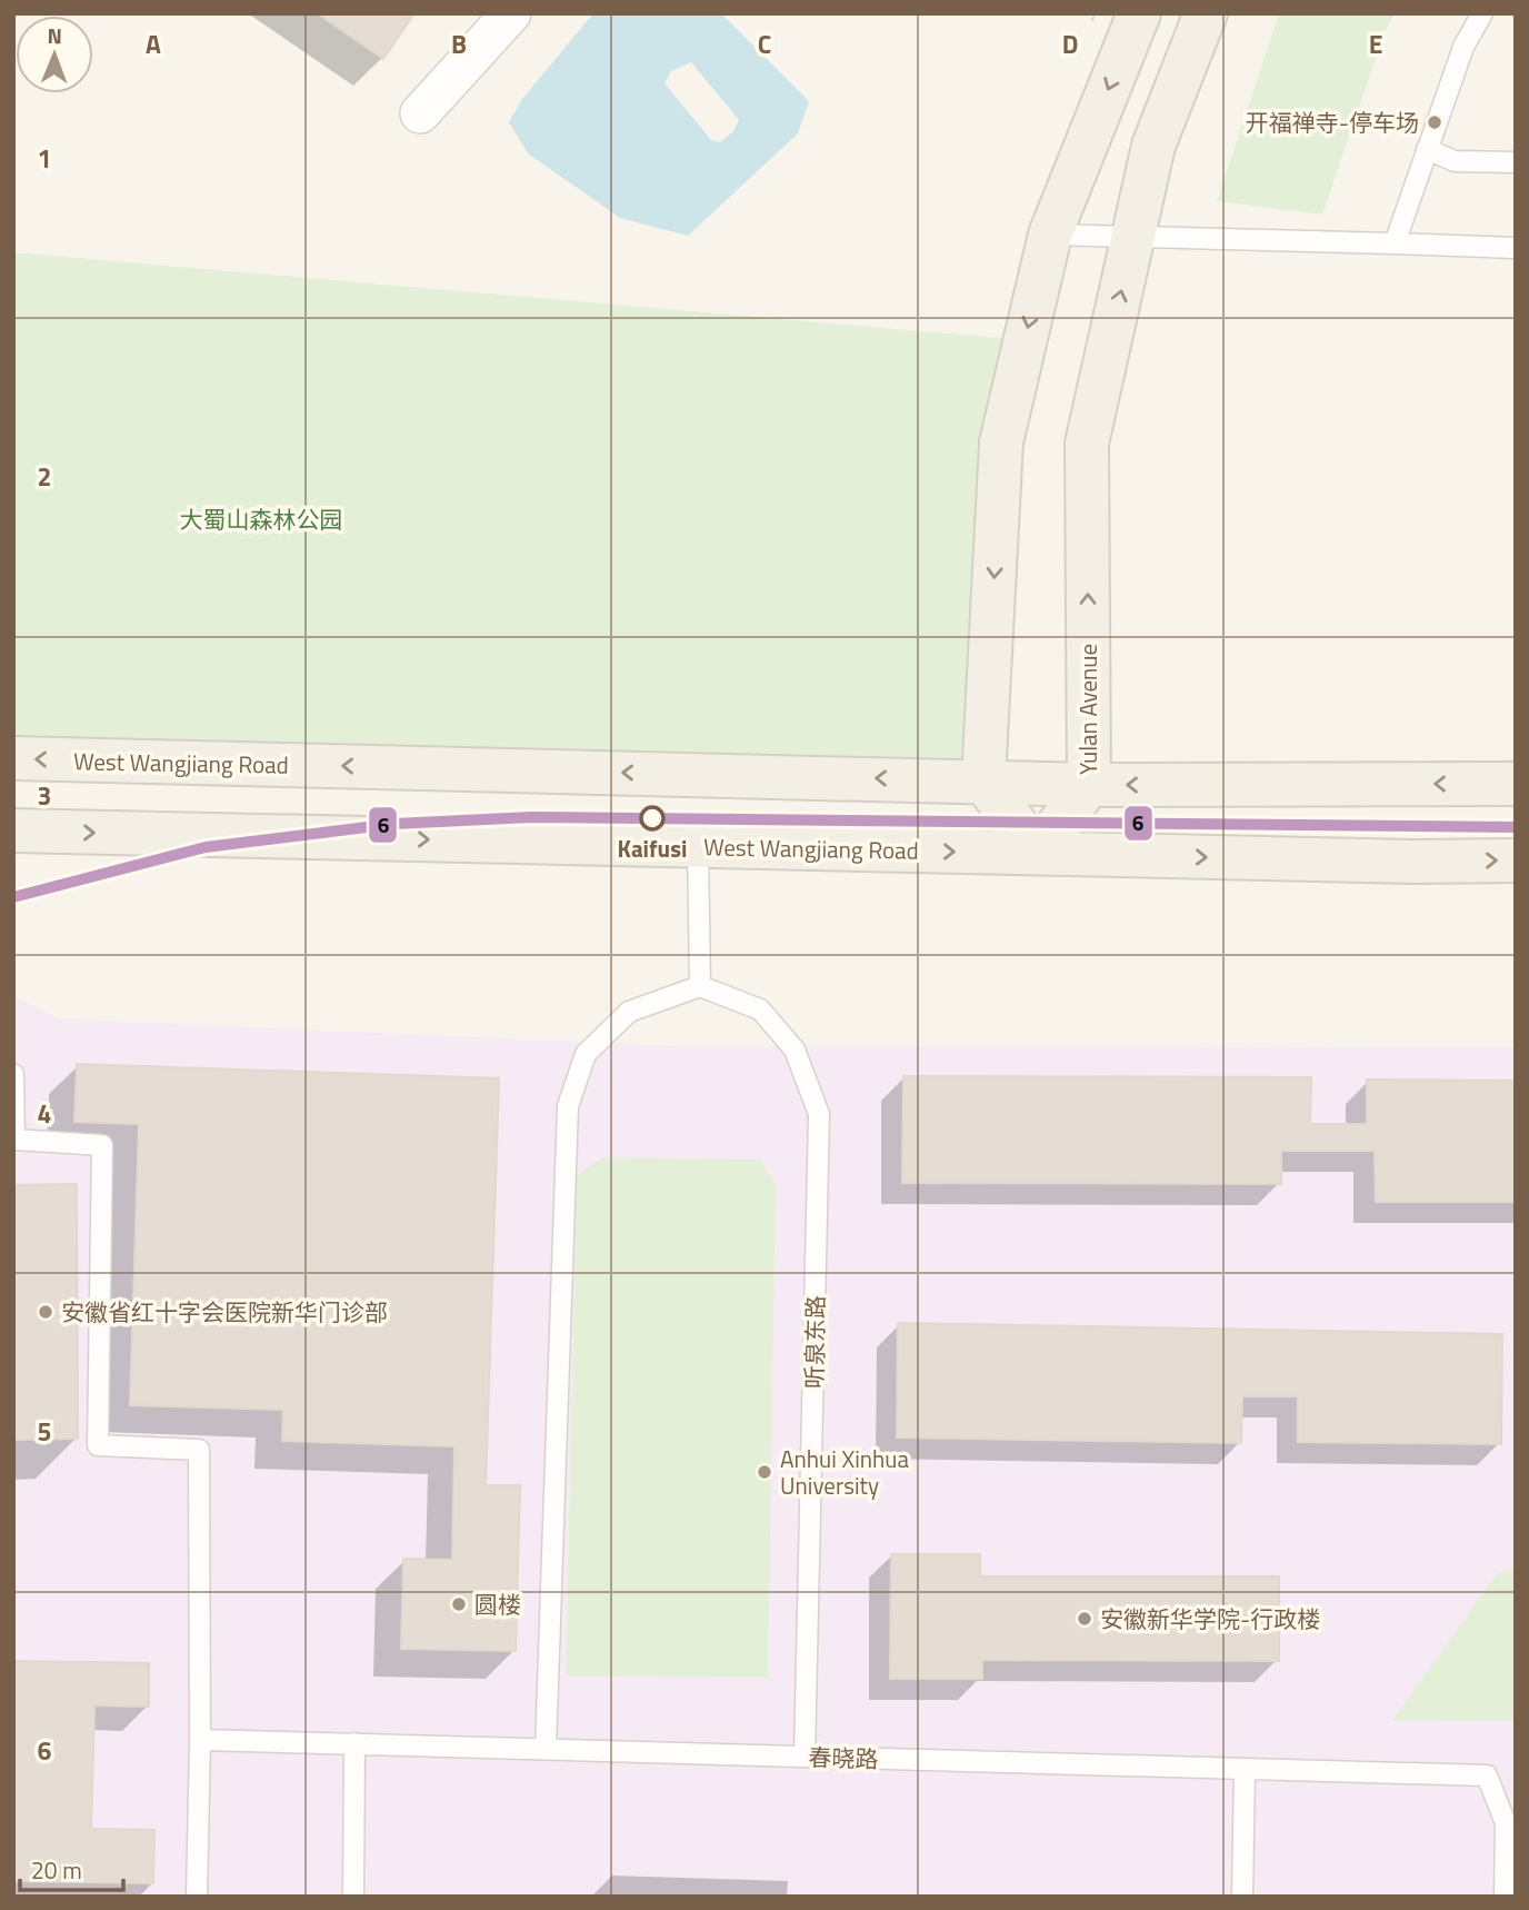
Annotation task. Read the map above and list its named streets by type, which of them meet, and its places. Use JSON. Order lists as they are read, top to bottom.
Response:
{
  "streets": {
    "main road": ["Yulan Avenue", "West Wangjiang Road"],
    "lane": ["听泉东路", "春晓路"]
  },
  "crossings": [
    ["Yulan Avenue", "West Wangjiang Road"],
    ["听泉东路", "春晓路"]
  ],
  "parks": ["大蜀山森林公园"],
  "places": [
    "开福禅寺-停车场",
    "Kaifusi",
    "安徽省红十字会医院新华门诊部",
    "Anhui Xinhua University",
    "圆楼",
    "安徽新华学院-行政楼"
  ],
  "lines": ["transit line 6"],
  "scale_bar": "20 m",
  "north": "top",
  "grid": {
    "columns": [
      "A",
      "B",
      "C",
      "D",
      "E"
    ],
    "rows": [
      "1",
      "2",
      "3",
      "4",
      "5",
      "6"
    ]
  }
}
